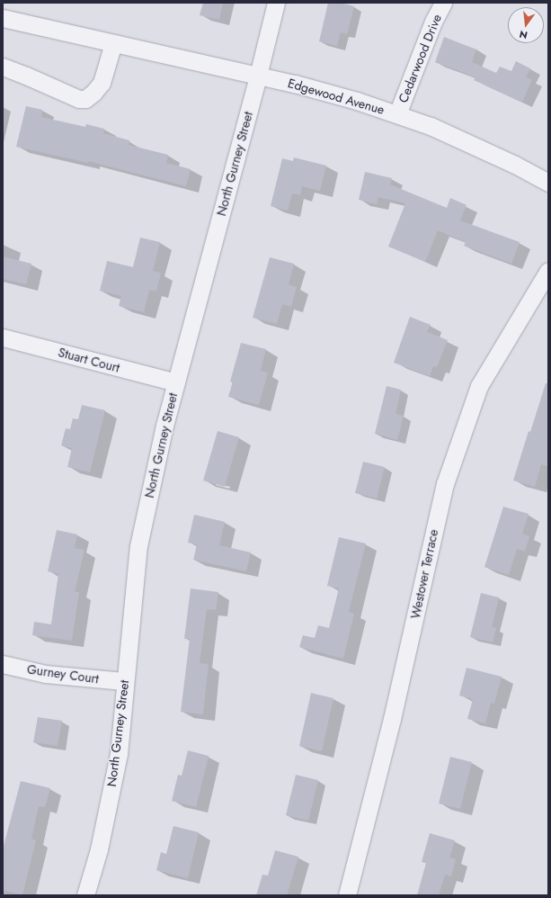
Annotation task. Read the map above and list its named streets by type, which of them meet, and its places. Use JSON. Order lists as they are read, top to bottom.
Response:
{
  "streets": {
    "street": [
      "Cedarwood Drive",
      "Edgewood Avenue",
      "North Gurney Street",
      "Stuart Court",
      "Westover Terrace",
      "Gurney Court"
    ]
  },
  "crossings": [
    ["Cedarwood Drive", "Edgewood Avenue"],
    ["Edgewood Avenue", "North Gurney Street"],
    ["North Gurney Street", "Stuart Court"],
    ["North Gurney Street", "Gurney Court"]
  ],
  "north": "bottom"
}
